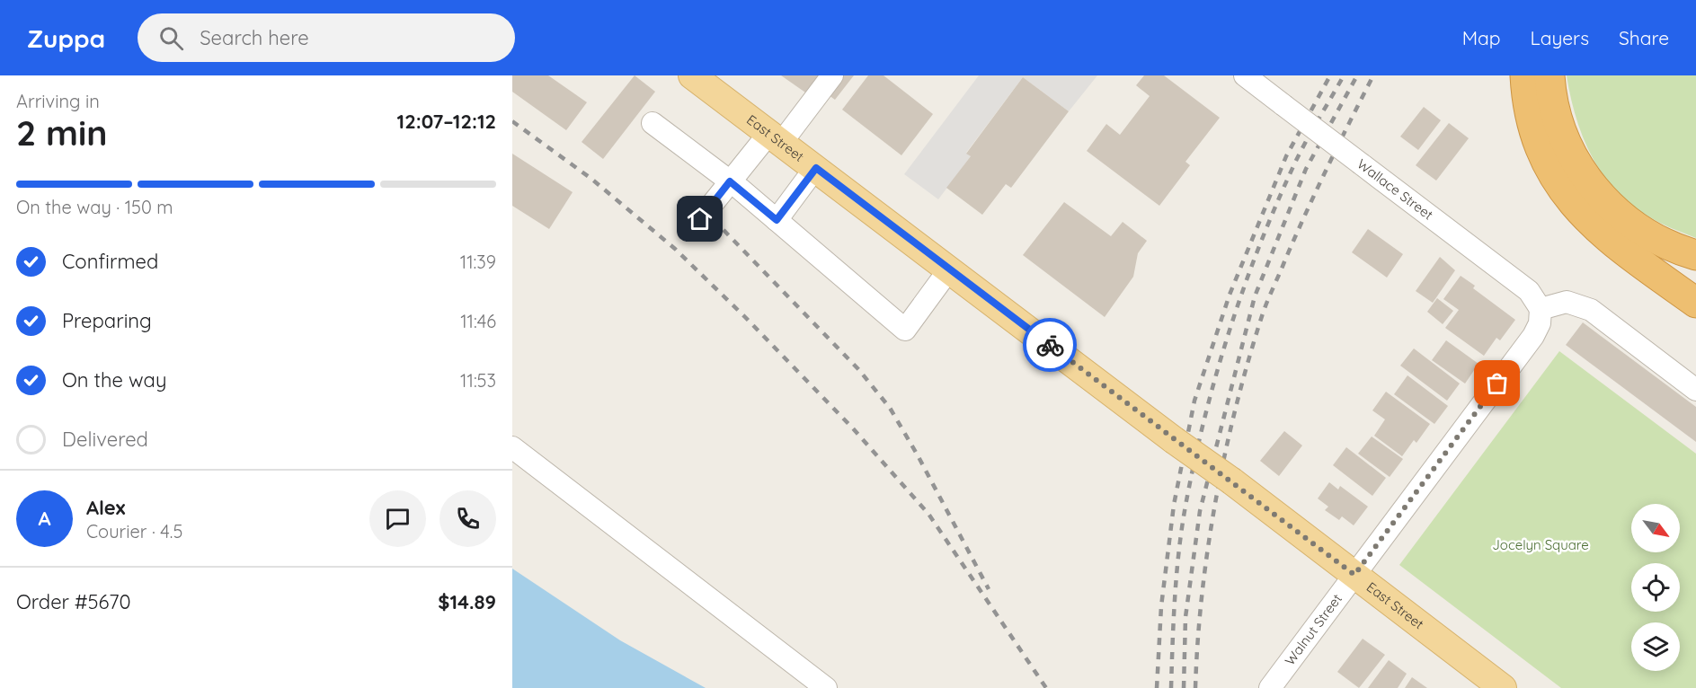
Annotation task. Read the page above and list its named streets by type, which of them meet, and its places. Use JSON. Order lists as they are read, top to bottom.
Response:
{
  "streets": {
    "main road": ["East Street"],
    "street": ["Wallace Street", "Walnut Street"]
  },
  "crossings": [
    ["East Street", "Walnut Street"],
    ["Wallace Street", "Walnut Street"]
  ],
  "parks": ["Jocelyn Square"],
  "north": "bottom right",
  "page": {
    "header": "Zuppa",
    "search": "Search here",
    "nav": ["Map", "Layers", "Share"],
    "heading": ["2 min", "Arriving in", "12:07–12:12"],
    "panel": [
      "Alex",
      "Courier · 4.5",
      "Order #5670",
      "$14.89"
    ],
    "bar": "On the way · 150 m",
    "list": [
      ["Confirmed", "11:39"],
      ["Preparing", "11:46"],
      ["On the way", "11:53"],
      "Delivered"
    ],
    "round": "A"
  }
}
